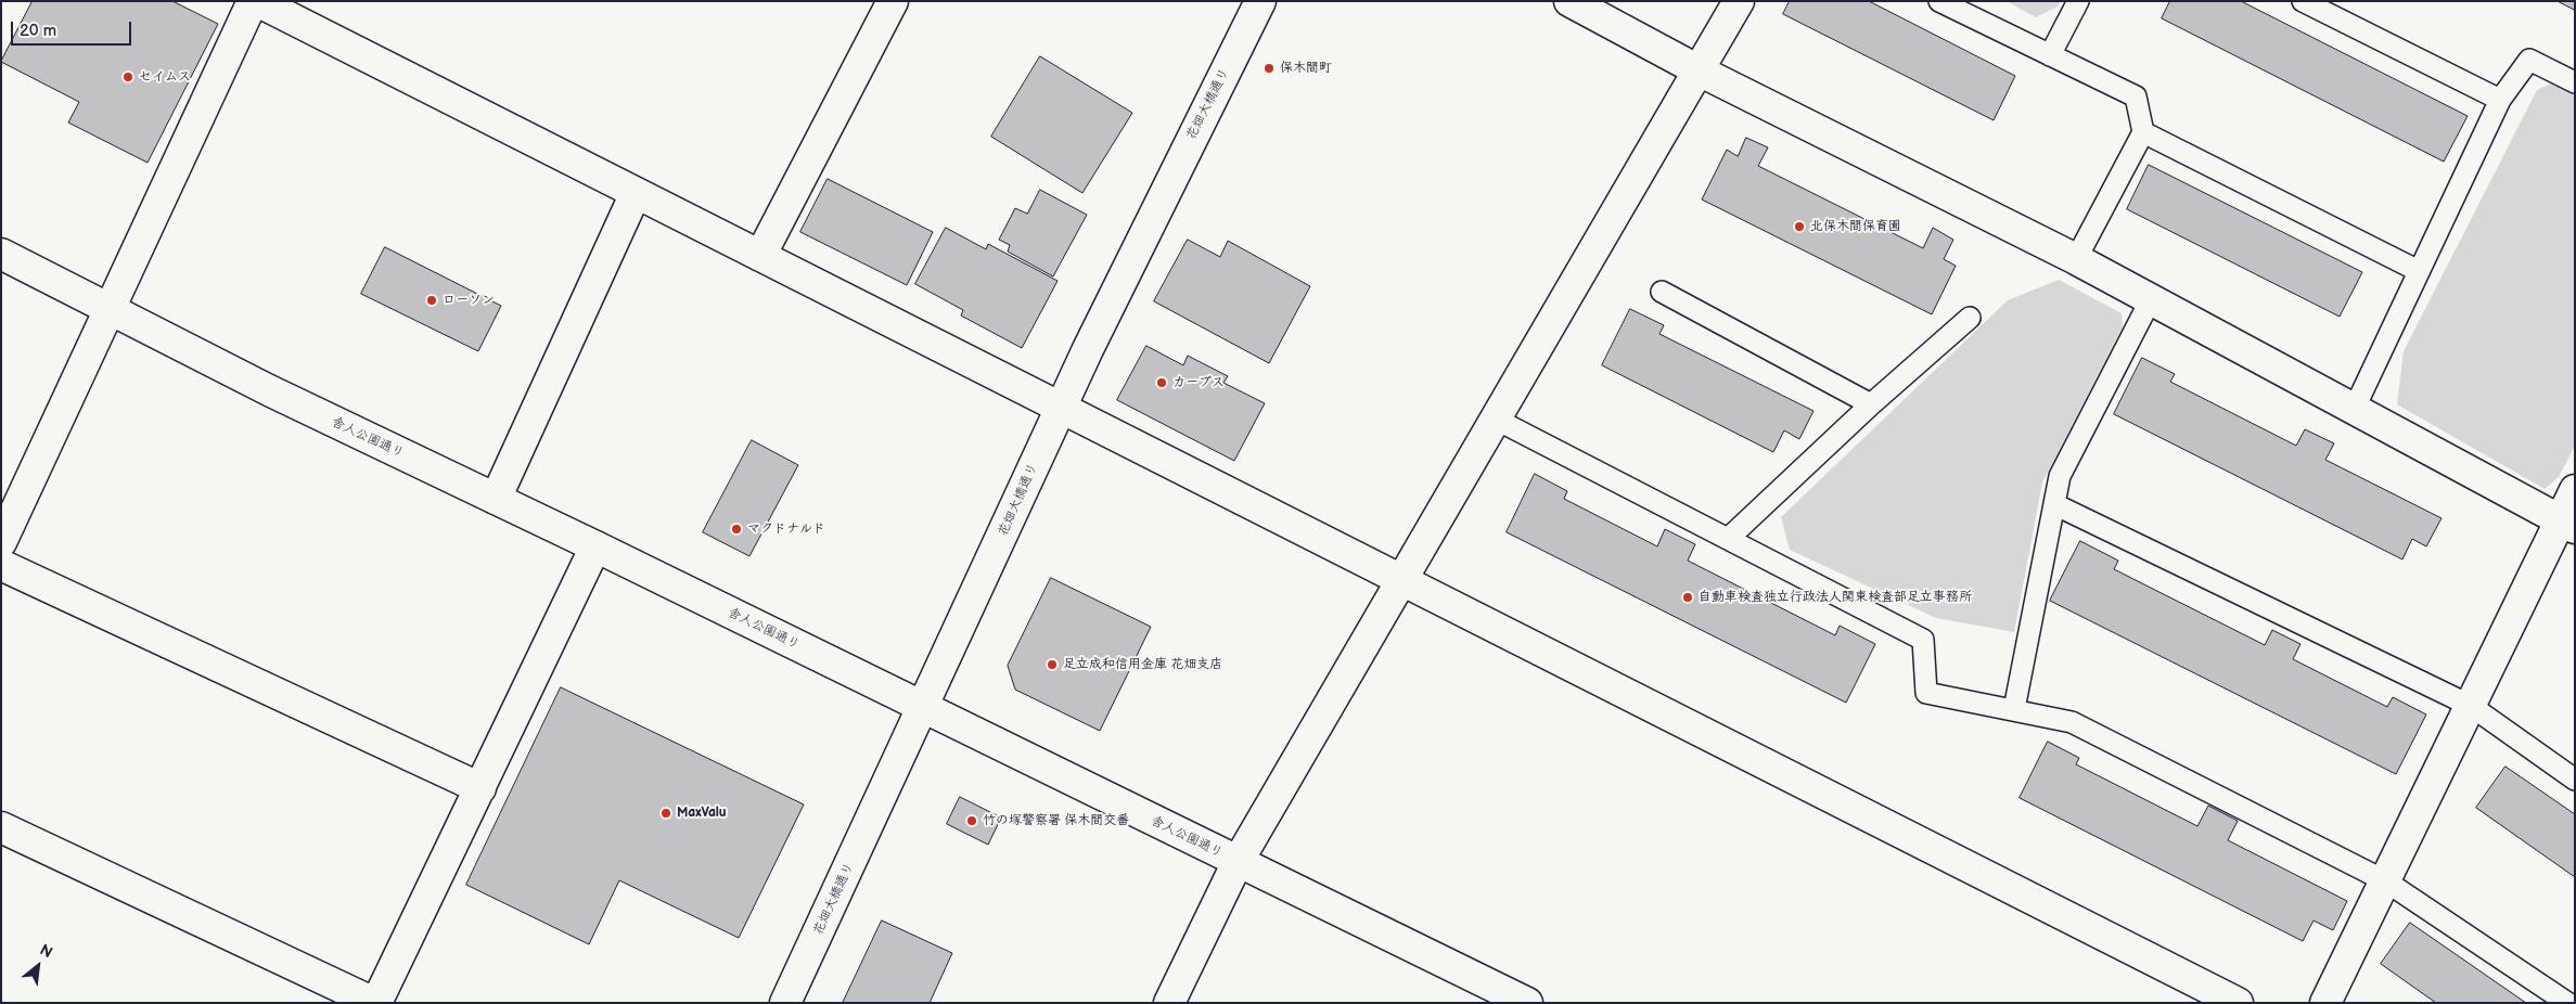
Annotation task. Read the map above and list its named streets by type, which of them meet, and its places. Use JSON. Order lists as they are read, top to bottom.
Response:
{
  "streets": {
    "street": ["花畑大橋通り", "舎人公園通り"]
  },
  "crossings": [
    ["花畑大橋通り", "舎人公園通り"]
  ],
  "places": [
    "保木間町",
    "セイムス",
    "北保木間保育園",
    "ローソン",
    "カーブス",
    "マクドナルド",
    "自動車検査独立行政法人関東検査部足立事務所",
    "足立成和信用金庫 花畑支店",
    "MaxValu",
    "竹の塚警察署 保木間交番"
  ],
  "scale_bar": "20 m",
  "north": "top right"
}
